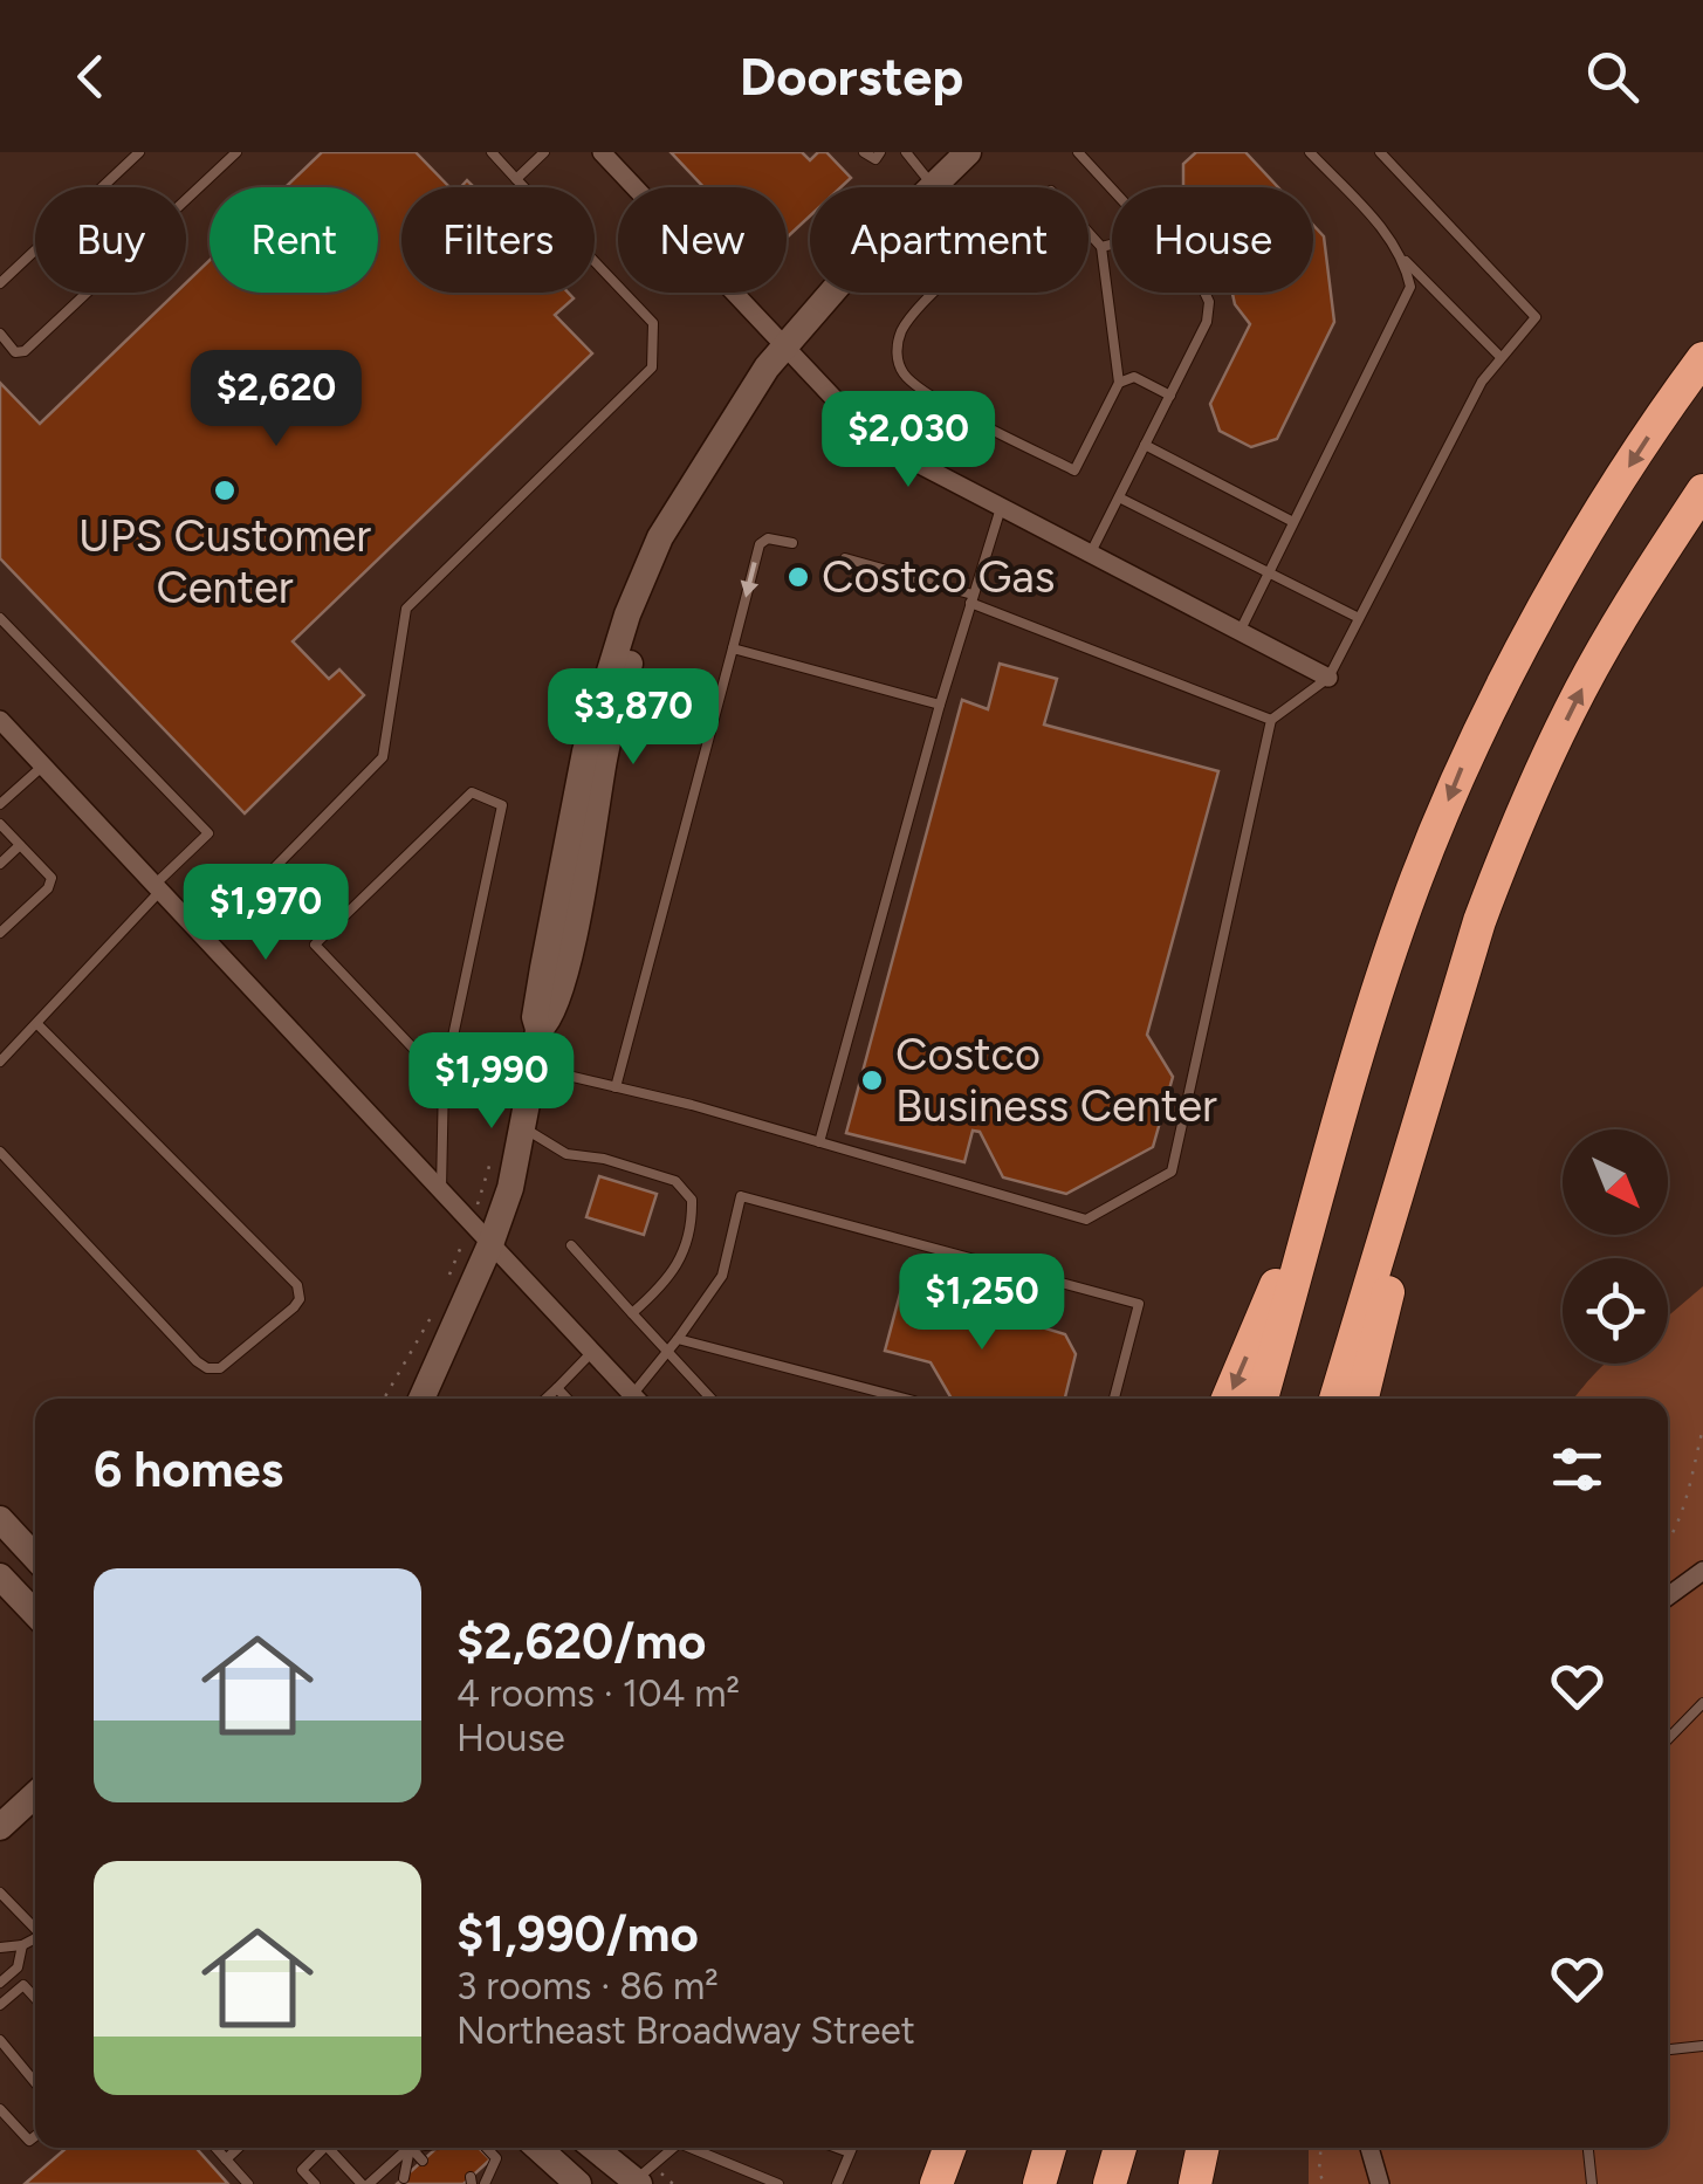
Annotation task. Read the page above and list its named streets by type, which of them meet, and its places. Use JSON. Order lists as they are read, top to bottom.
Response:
{
  "places": ["UPS Customer Center", "Costco Gas", "Costco Business Center"],
  "north": "bottom right",
  "page": {
    "header": "Doorstep",
    "chip": [
      "Buy",
      "Rent",
      "Filters",
      "New",
      "Apartment",
      "House"
    ],
    "price": [
      "$2,620",
      "$2,030",
      "$3,870",
      "$1,970",
      "$1,990",
      "$1,250"
    ],
    "heading": "6 homes",
    "list": [
      {
        "name": "$2,620/mo",
        "note": "4 rooms · 104 m² · House"
      },
      {
        "name": "$1,990/mo",
        "note": "3 rooms · 86 m² · Northeast Broadway Street"
      }
    ]
  }
}
